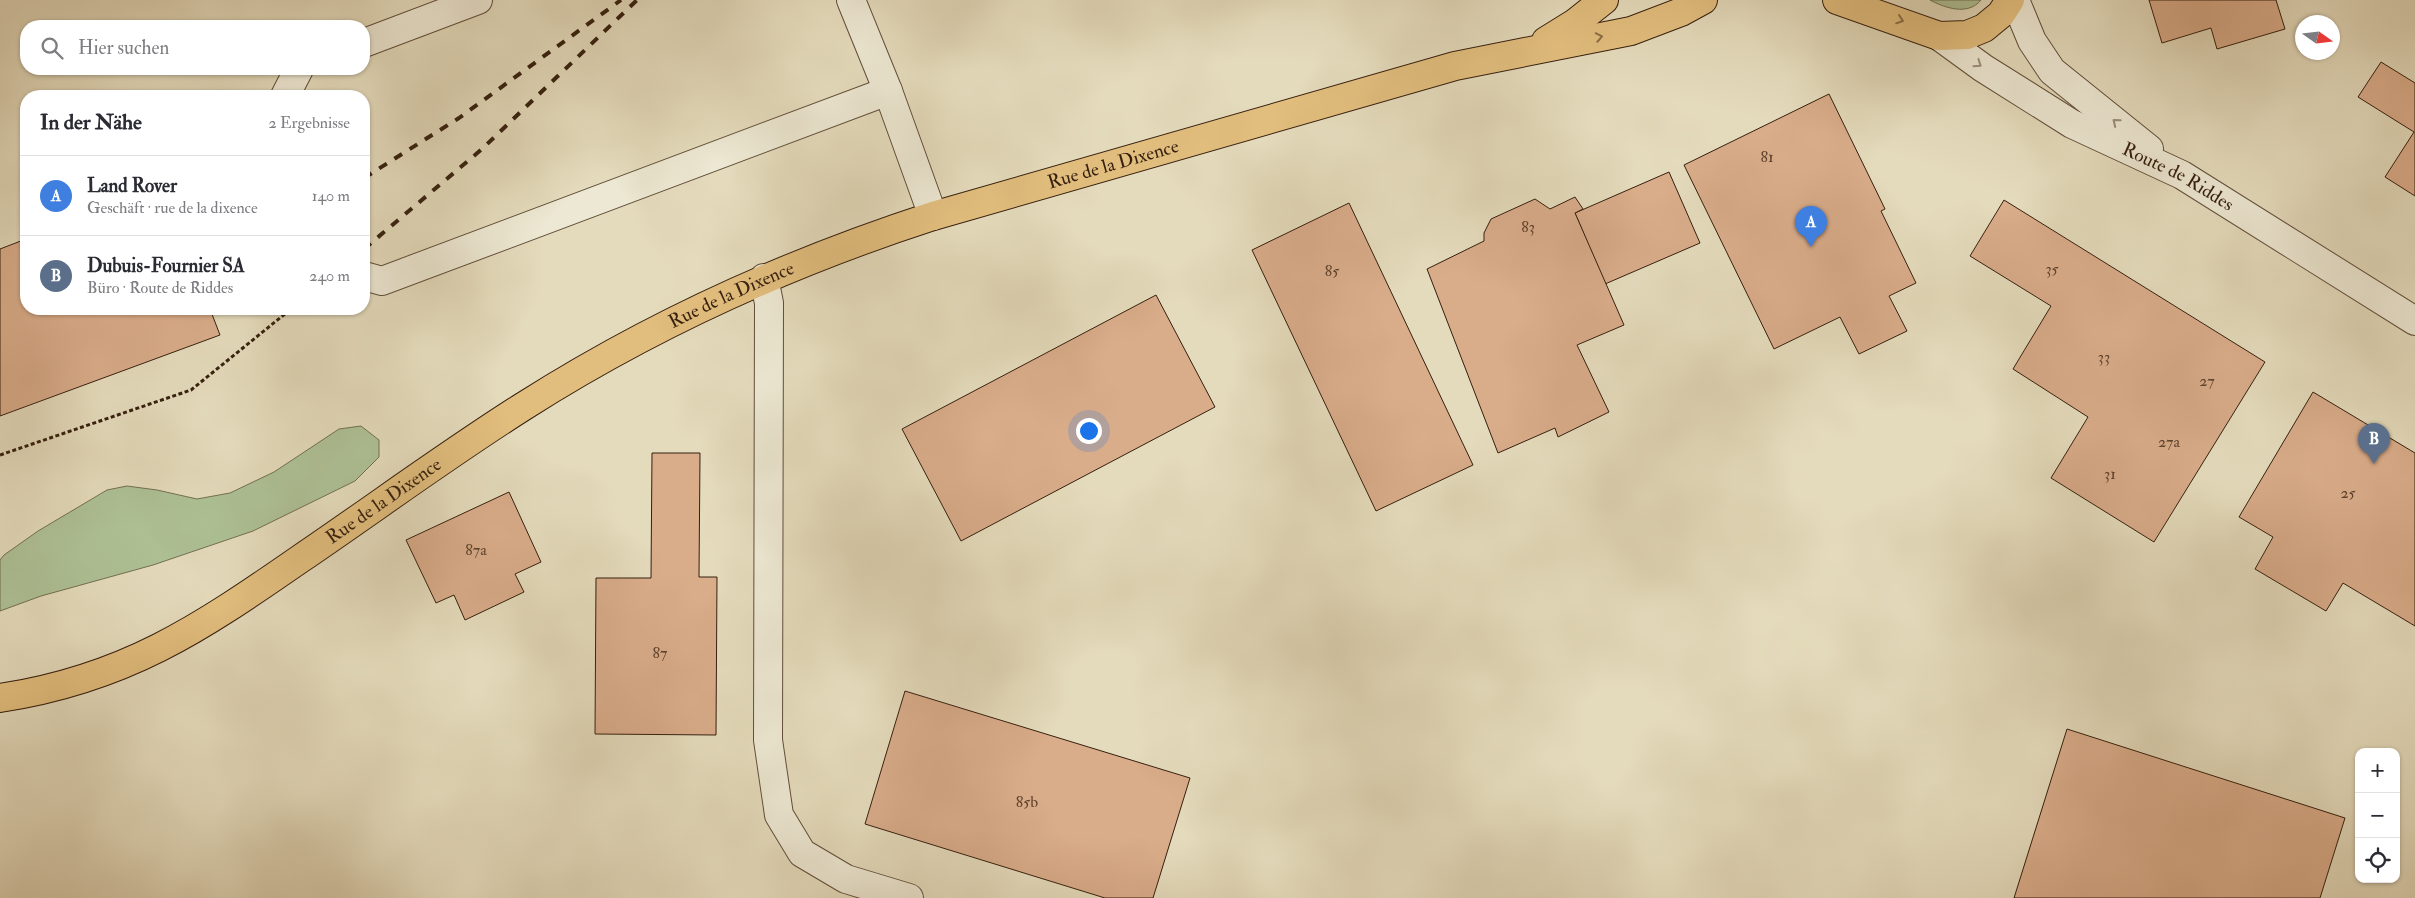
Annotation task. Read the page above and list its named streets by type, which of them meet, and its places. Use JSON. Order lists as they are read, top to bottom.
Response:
{
  "streets": {
    "main road": ["Rue de la Dixence"],
    "street": ["Route de Riddes"]
  },
  "house_numbers": [
    "81",
    "83",
    "35",
    "85",
    "33",
    "27",
    "27a",
    "31",
    "25",
    "87a",
    "87",
    "85b"
  ],
  "north": "right",
  "page": {
    "search": "Hier suchen",
    "heading": ["In der Nähe", "2 Ergebnisse"],
    "list": [
      {
        "mark": "A",
        "name": "Land Rover",
        "note": "Geschäft · rue de la dixence",
        "value": "140 m"
      },
      {
        "mark": "B",
        "name": "Dubuis-Fournier SA",
        "note": "Büro · Route de Riddes",
        "value": "240 m"
      }
    ],
    "pins": ["A", "B"],
    "map_buttons": ["+", "−"]
  }
}
